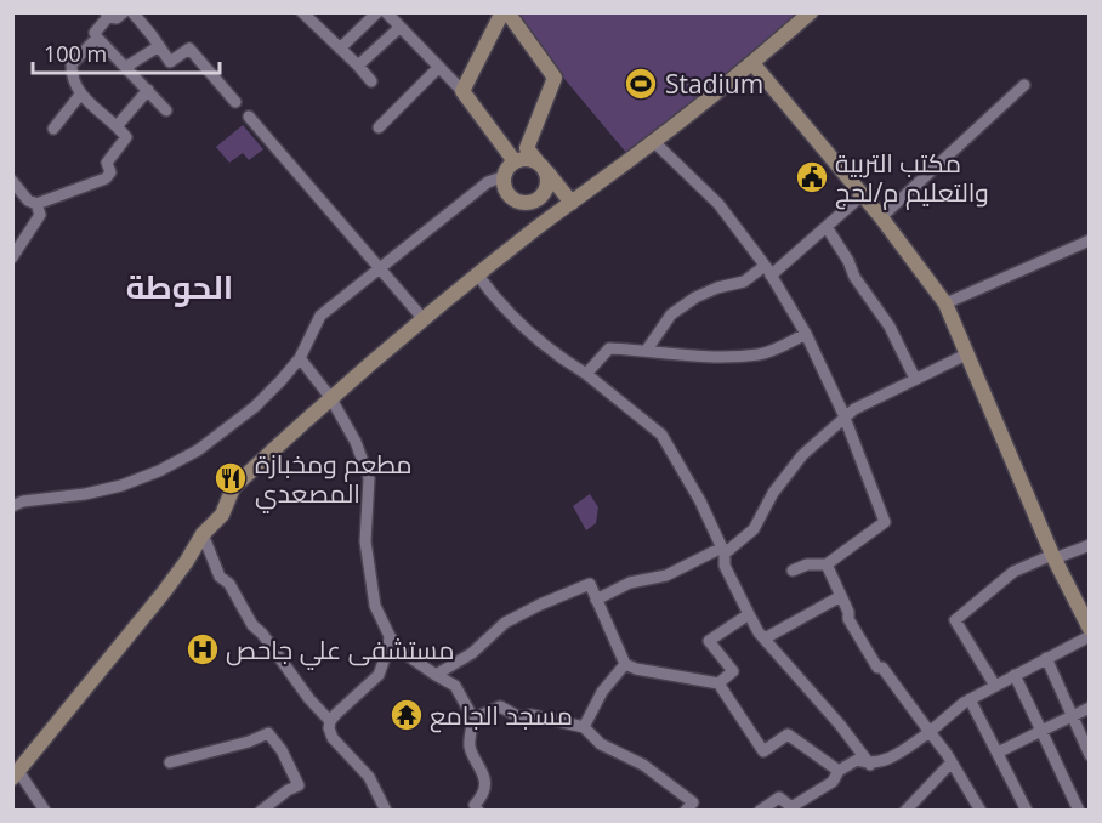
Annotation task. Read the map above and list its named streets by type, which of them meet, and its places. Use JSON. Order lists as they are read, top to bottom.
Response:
{
  "districts": ["الحوطة"],
  "places": {
    "sports": ["Stadium"],
    "public building": ["مكتب التربية والتعليم م/لحج"],
    "restaurant": ["مطعم ومخبازة المصعدي"],
    "hospital": ["مستشفى علي جاحص"],
    "temple": ["مسجد الجامع"]
  },
  "scale_bar": "100 m"
}
